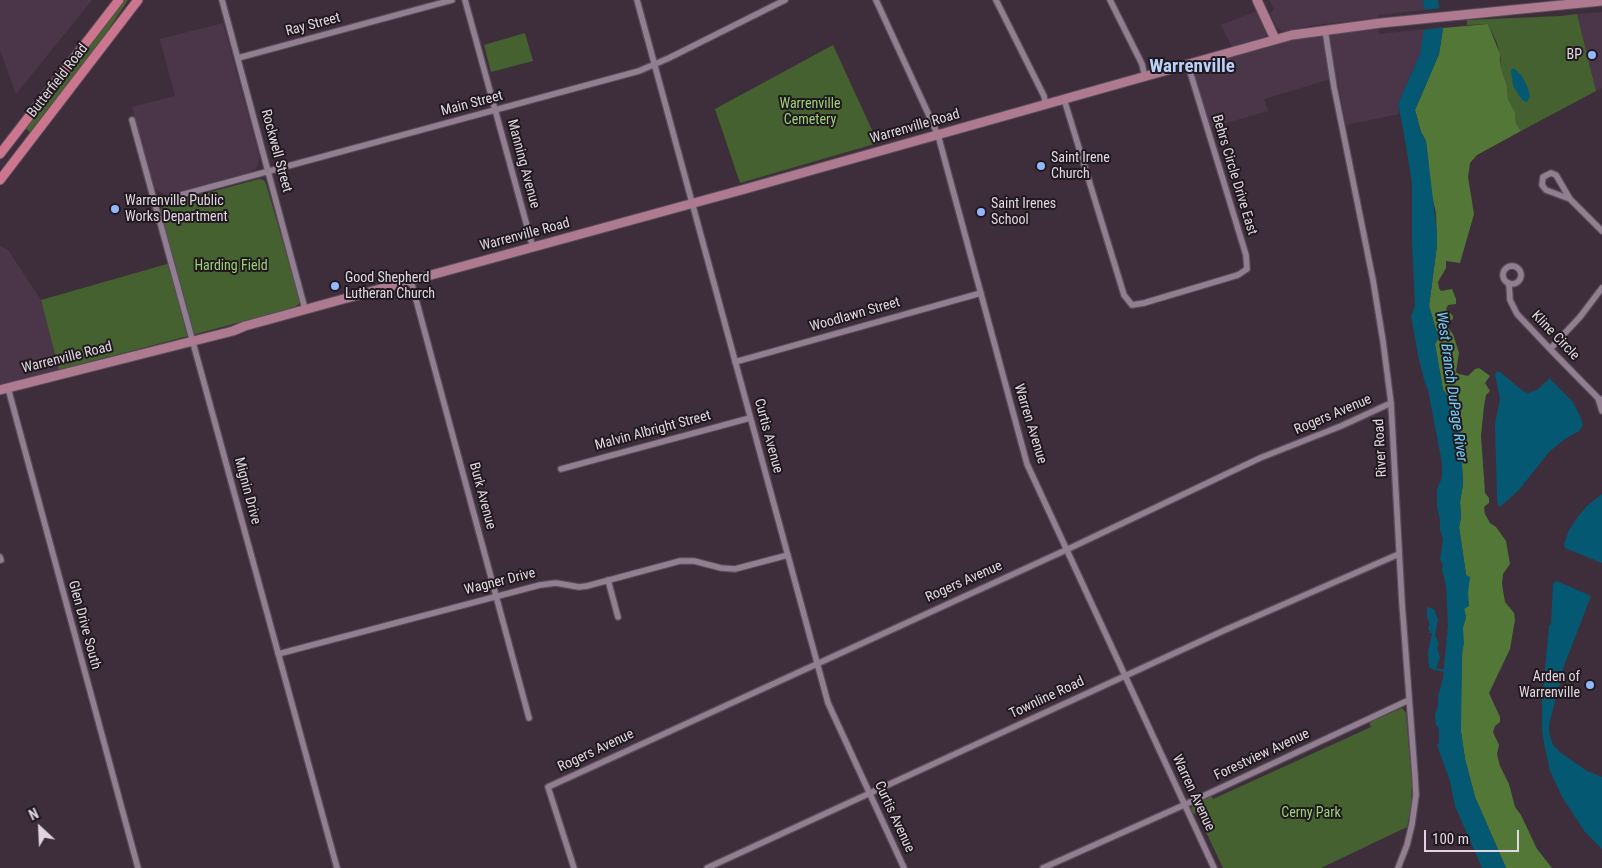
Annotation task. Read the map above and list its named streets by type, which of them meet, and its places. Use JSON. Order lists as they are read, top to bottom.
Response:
{
  "streets": {
    "main road": ["Butterfield Road", "Warrenville Road"],
    "street": [
      "Ray Street",
      "Main Street",
      "Rockwell Street",
      "Manning Avenue",
      "Behrs Circle Drive East",
      "Woodlawn Street",
      "Kline Circle",
      "Rogers Avenue",
      "Warren Avenue",
      "Malvin Albright Street",
      "Curtis Avenue",
      "River Road",
      "Mignin Drive",
      "Burk Avenue",
      "Wagner Drive",
      "Glen Drive South",
      "Townline Road",
      "Forestview Avenue"
    ]
  },
  "crossings": [
    ["Ray Street", "Rockwell Street"],
    ["Main Street", "Rockwell Street"],
    ["Main Street", "Manning Avenue"],
    ["Main Street", "Curtis Avenue"],
    ["Main Street", "Mignin Drive"],
    ["Warrenville Road", "Rockwell Street"],
    ["Warrenville Road", "Manning Avenue"],
    ["Warrenville Road", "Behrs Circle Drive East"],
    ["Warrenville Road", "Warren Avenue"],
    ["Warrenville Road", "Curtis Avenue"],
    ["Warrenville Road", "River Road"],
    ["Warrenville Road", "Mignin Drive"],
    ["Warrenville Road", "Burk Avenue"],
    ["Warrenville Road", "Glen Drive South"],
    ["Woodlawn Street", "Warren Avenue"],
    ["Woodlawn Street", "Curtis Avenue"],
    ["Rogers Avenue", "Warren Avenue"],
    ["Rogers Avenue", "Curtis Avenue"],
    ["Rogers Avenue", "River Road"],
    ["Warren Avenue", "Townline Road"],
    ["Warren Avenue", "Forestview Avenue"],
    ["Malvin Albright Street", "Curtis Avenue"],
    ["Curtis Avenue", "Wagner Drive"],
    ["Curtis Avenue", "Townline Road"],
    ["River Road", "Townline Road"],
    ["River Road", "Forestview Avenue"],
    ["Mignin Drive", "Wagner Drive"],
    ["Burk Avenue", "Wagner Drive"]
  ],
  "districts": ["Warrenville"],
  "water": ["West Branch DuPage River"],
  "parks": ["Warrenville Cemetery", "Harding Field", "Cerny Park"],
  "places": [
    "BP",
    "Saint Irene Church",
    "Warrenville Public Works Department",
    "Saint Irenes School",
    "Good Shepherd Lutheran Church",
    "Arden of Warrenville"
  ],
  "scale_bar": "100 m",
  "north": "top left"
}
